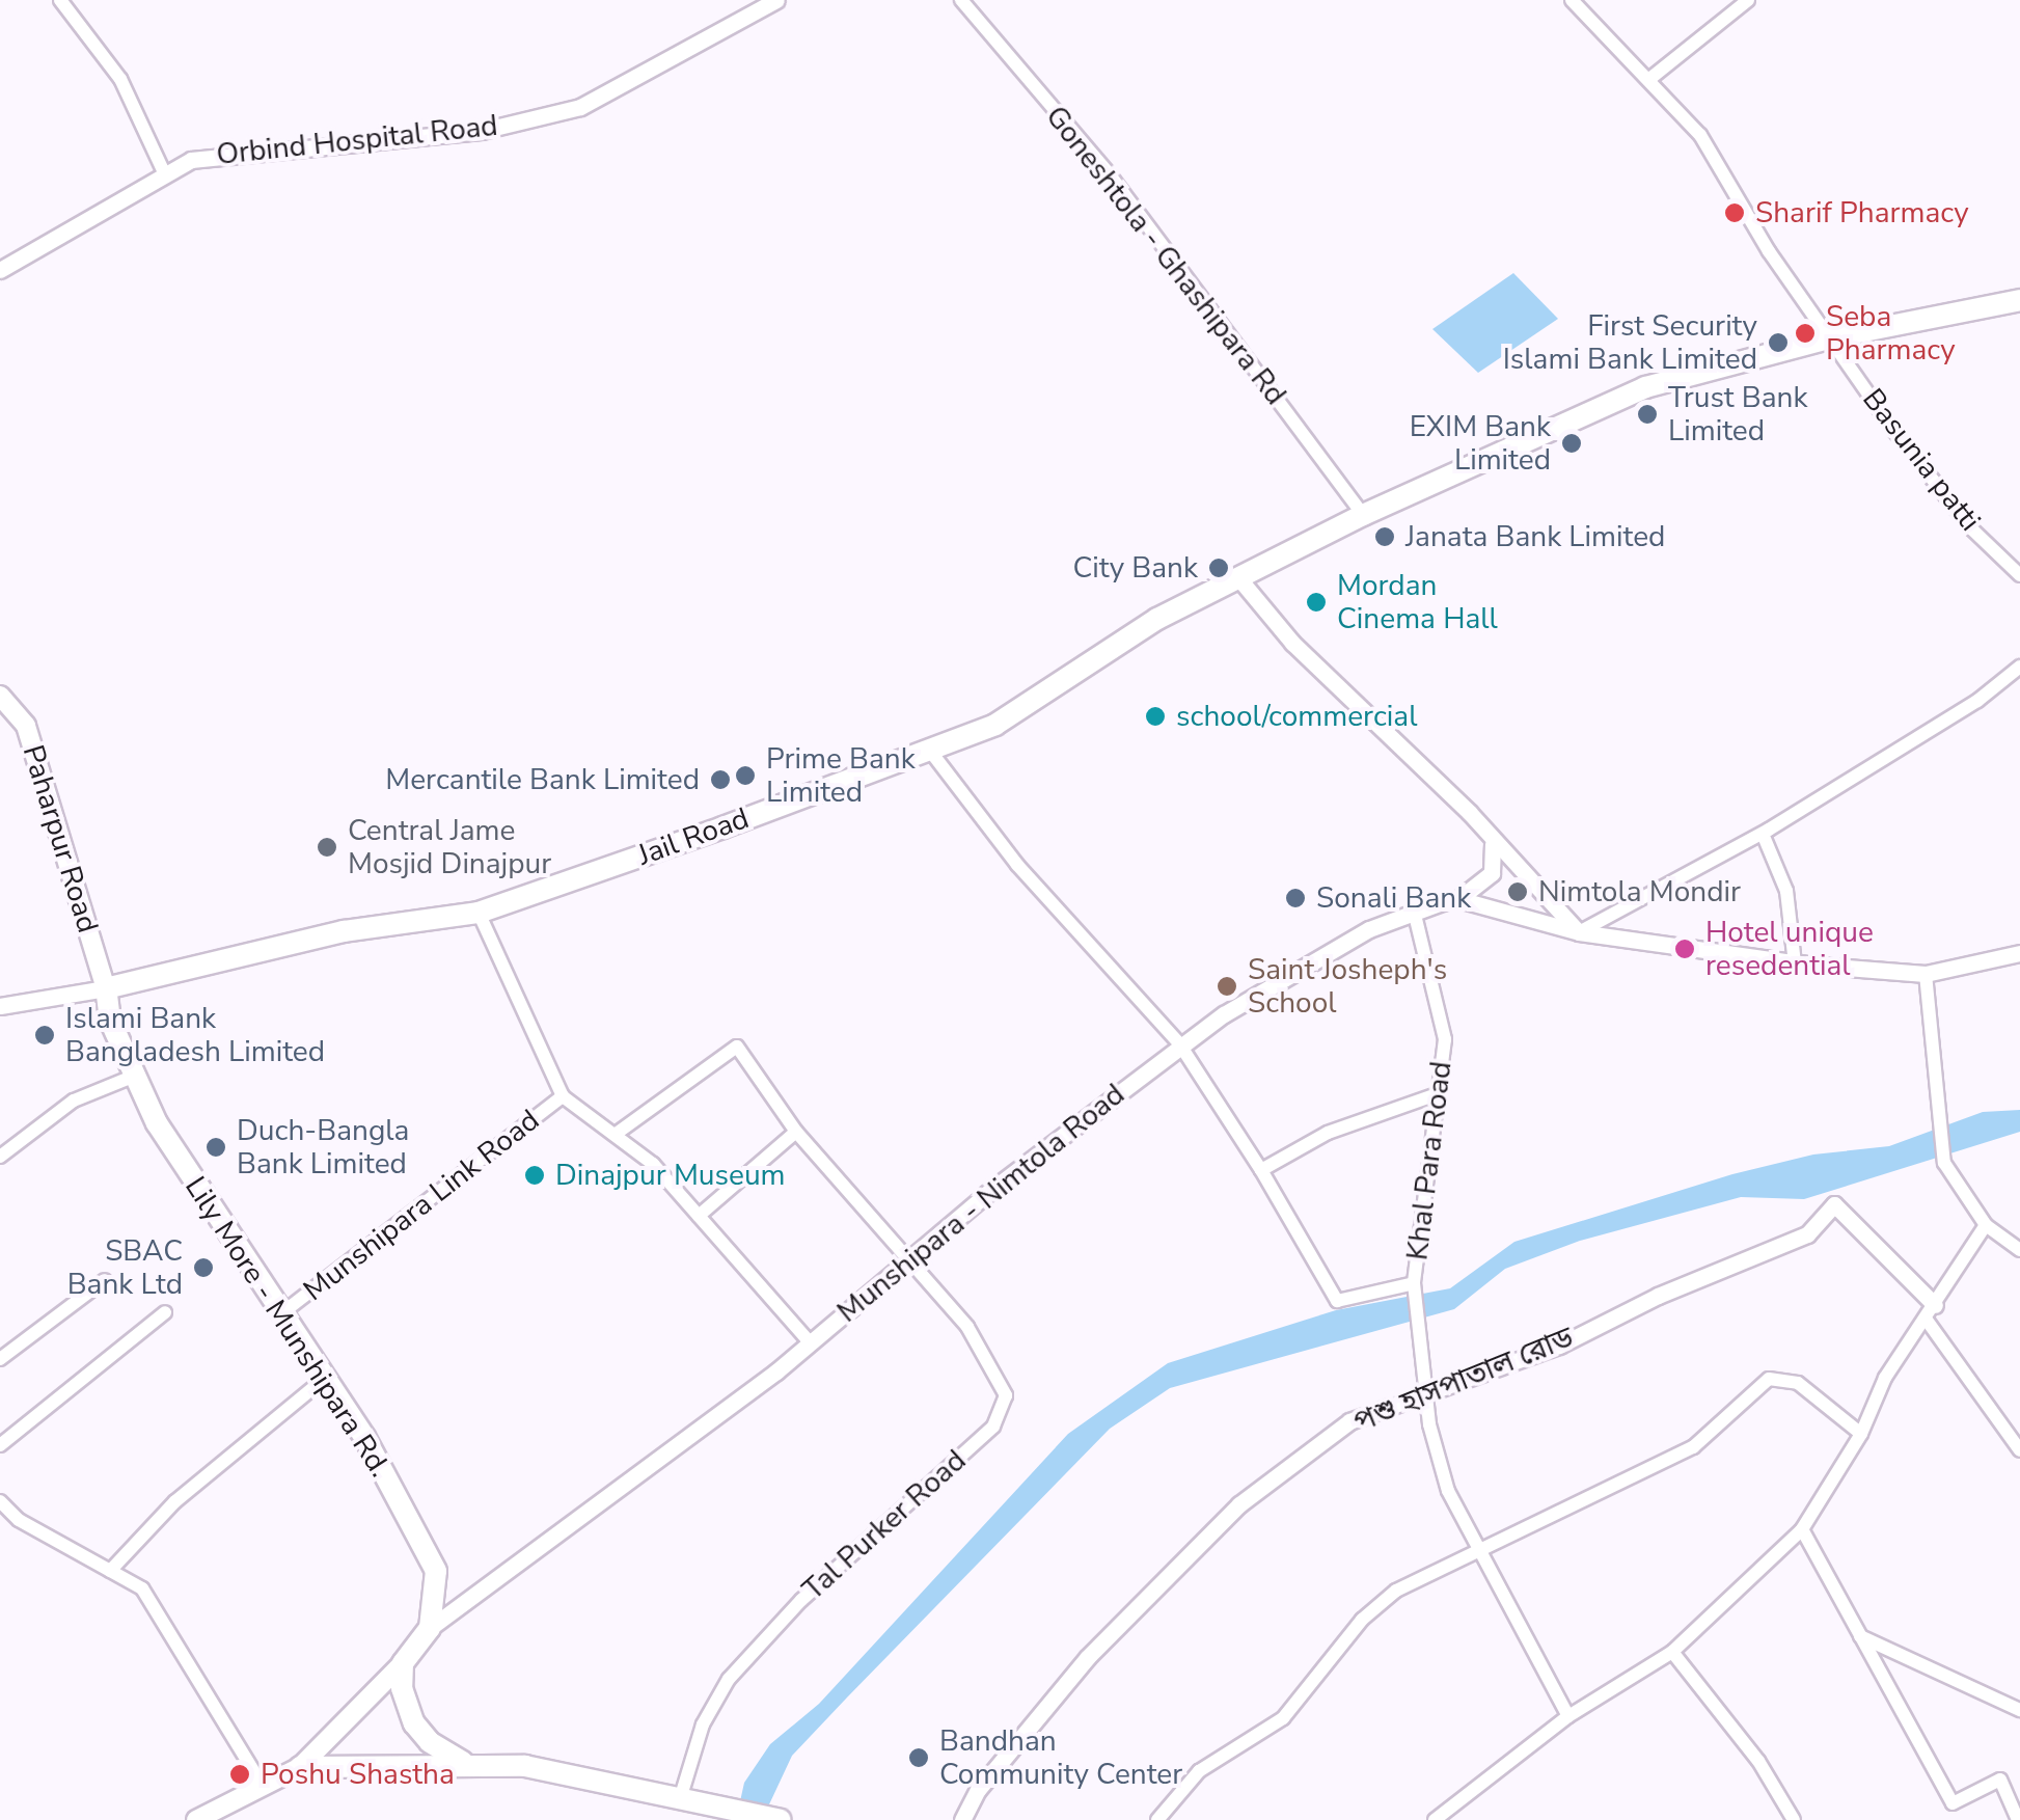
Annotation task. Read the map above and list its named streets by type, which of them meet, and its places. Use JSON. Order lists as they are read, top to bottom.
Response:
{
  "streets": {
    "main road": ["Jail Road", "Paharpur Road", "Lily More - Munshipara Rd."],
    "street": [
      "Orbind Hospital Road",
      "Goneshtola - Ghashipara Rd",
      "Basunia patti",
      "Khal Para Road",
      "Munshipara - Nimtola Road",
      "Munshipara Link Road",
      "পশু হাসপাতাল রোড",
      "Tal Purker Road"
    ]
  },
  "crossings": [
    ["Goneshtola - Ghashipara Rd", "Jail Road"],
    ["Basunia patti", "Jail Road"],
    ["Jail Road", "Paharpur Road"],
    ["Jail Road", "Lily More - Munshipara Rd."],
    ["Paharpur Road", "Lily More - Munshipara Rd."],
    ["Khal Para Road", "Munshipara - Nimtola Road"],
    ["Khal Para Road", "পশু হাসপাতাল রোড"],
    ["Munshipara - Nimtola Road", "Lily More - Munshipara Rd."],
    ["Munshipara - Nimtola Road", "Tal Purker Road"],
    ["Munshipara Link Road", "Lily More - Munshipara Rd."]
  ],
  "places": [
    "Sharif Pharmacy",
    "Seba Pharmacy",
    "First Security Islami Bank Limited",
    "Trust Bank Limited",
    "EXIM Bank Limited",
    "Janata Bank Limited",
    "City Bank",
    "Mordan Cinema Hall",
    "school/commercial",
    "Prime Bank Limited",
    "Mercantile Bank Limited",
    "Central Jame Mosjid Dinajpur",
    "Nimtola Mondir",
    "Sonali Bank",
    "Hotel unique resedential",
    "Saint Josheph's School",
    "Islami Bank Bangladesh Limited",
    "Duch-Bangla Bank Limited",
    "Dinajpur Museum",
    "SBAC Bank Ltd",
    "Bandhan Community Center",
    "Poshu Shastha"
  ]
}
